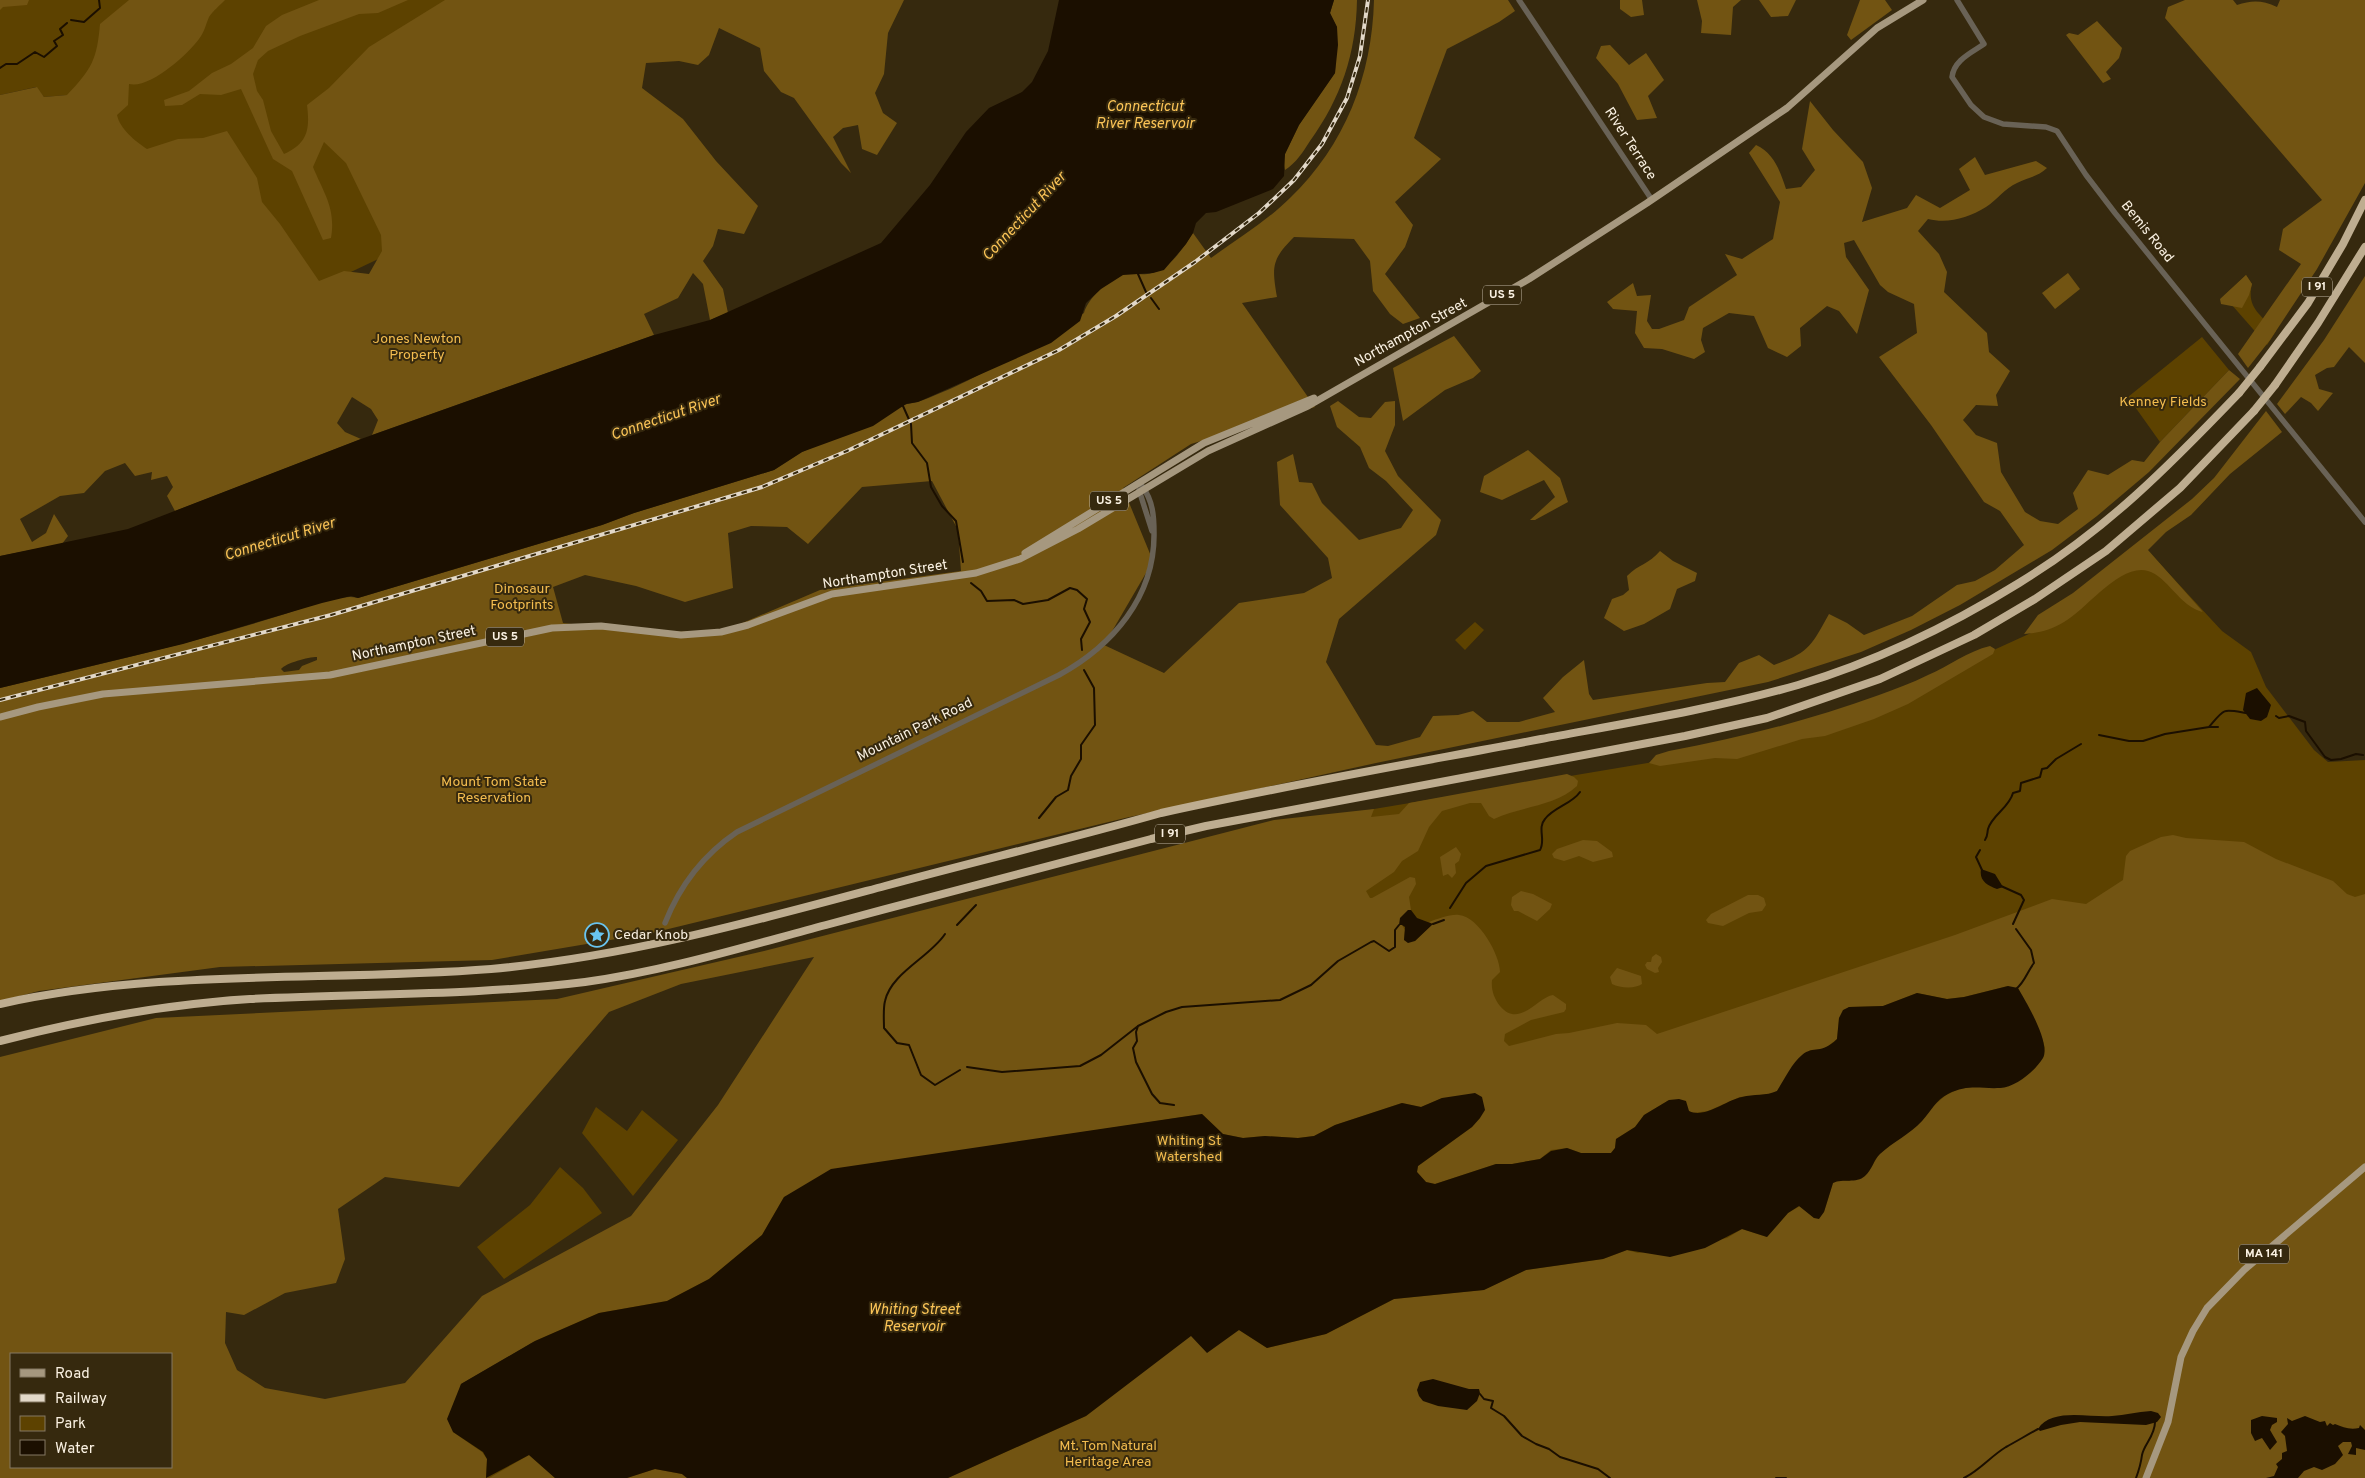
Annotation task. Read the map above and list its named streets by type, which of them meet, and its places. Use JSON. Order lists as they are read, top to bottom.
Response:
{
  "streets": {
    "highway": ["I 91"],
    "main road": ["US 5", "Northampton Street", "MA 141"],
    "street": ["River Terrace", "Bemis Road", "Mountain Park Road"]
  },
  "crossings": [
    ["River Terrace", "US 5"],
    ["River Terrace", "Northampton Street"],
    ["US 5", "Northampton Street"],
    ["US 5", "Mountain Park Road"]
  ],
  "water": ["Connecticut River Reservoir", "Connecticut River", "Whiting Street Reservoir"],
  "parks": [
    "Jones Newton Property",
    "Kenney Fields",
    "Dinosaur Footprints",
    "Mount Tom State Reservation",
    "Whiting St Watershed",
    "Mt. Tom Natural Heritage Area"
  ],
  "places": {
    "place": ["Cedar Knob"]
  },
  "legend": [
    "Road",
    "Railway",
    "Park",
    "Water"
  ]
}
